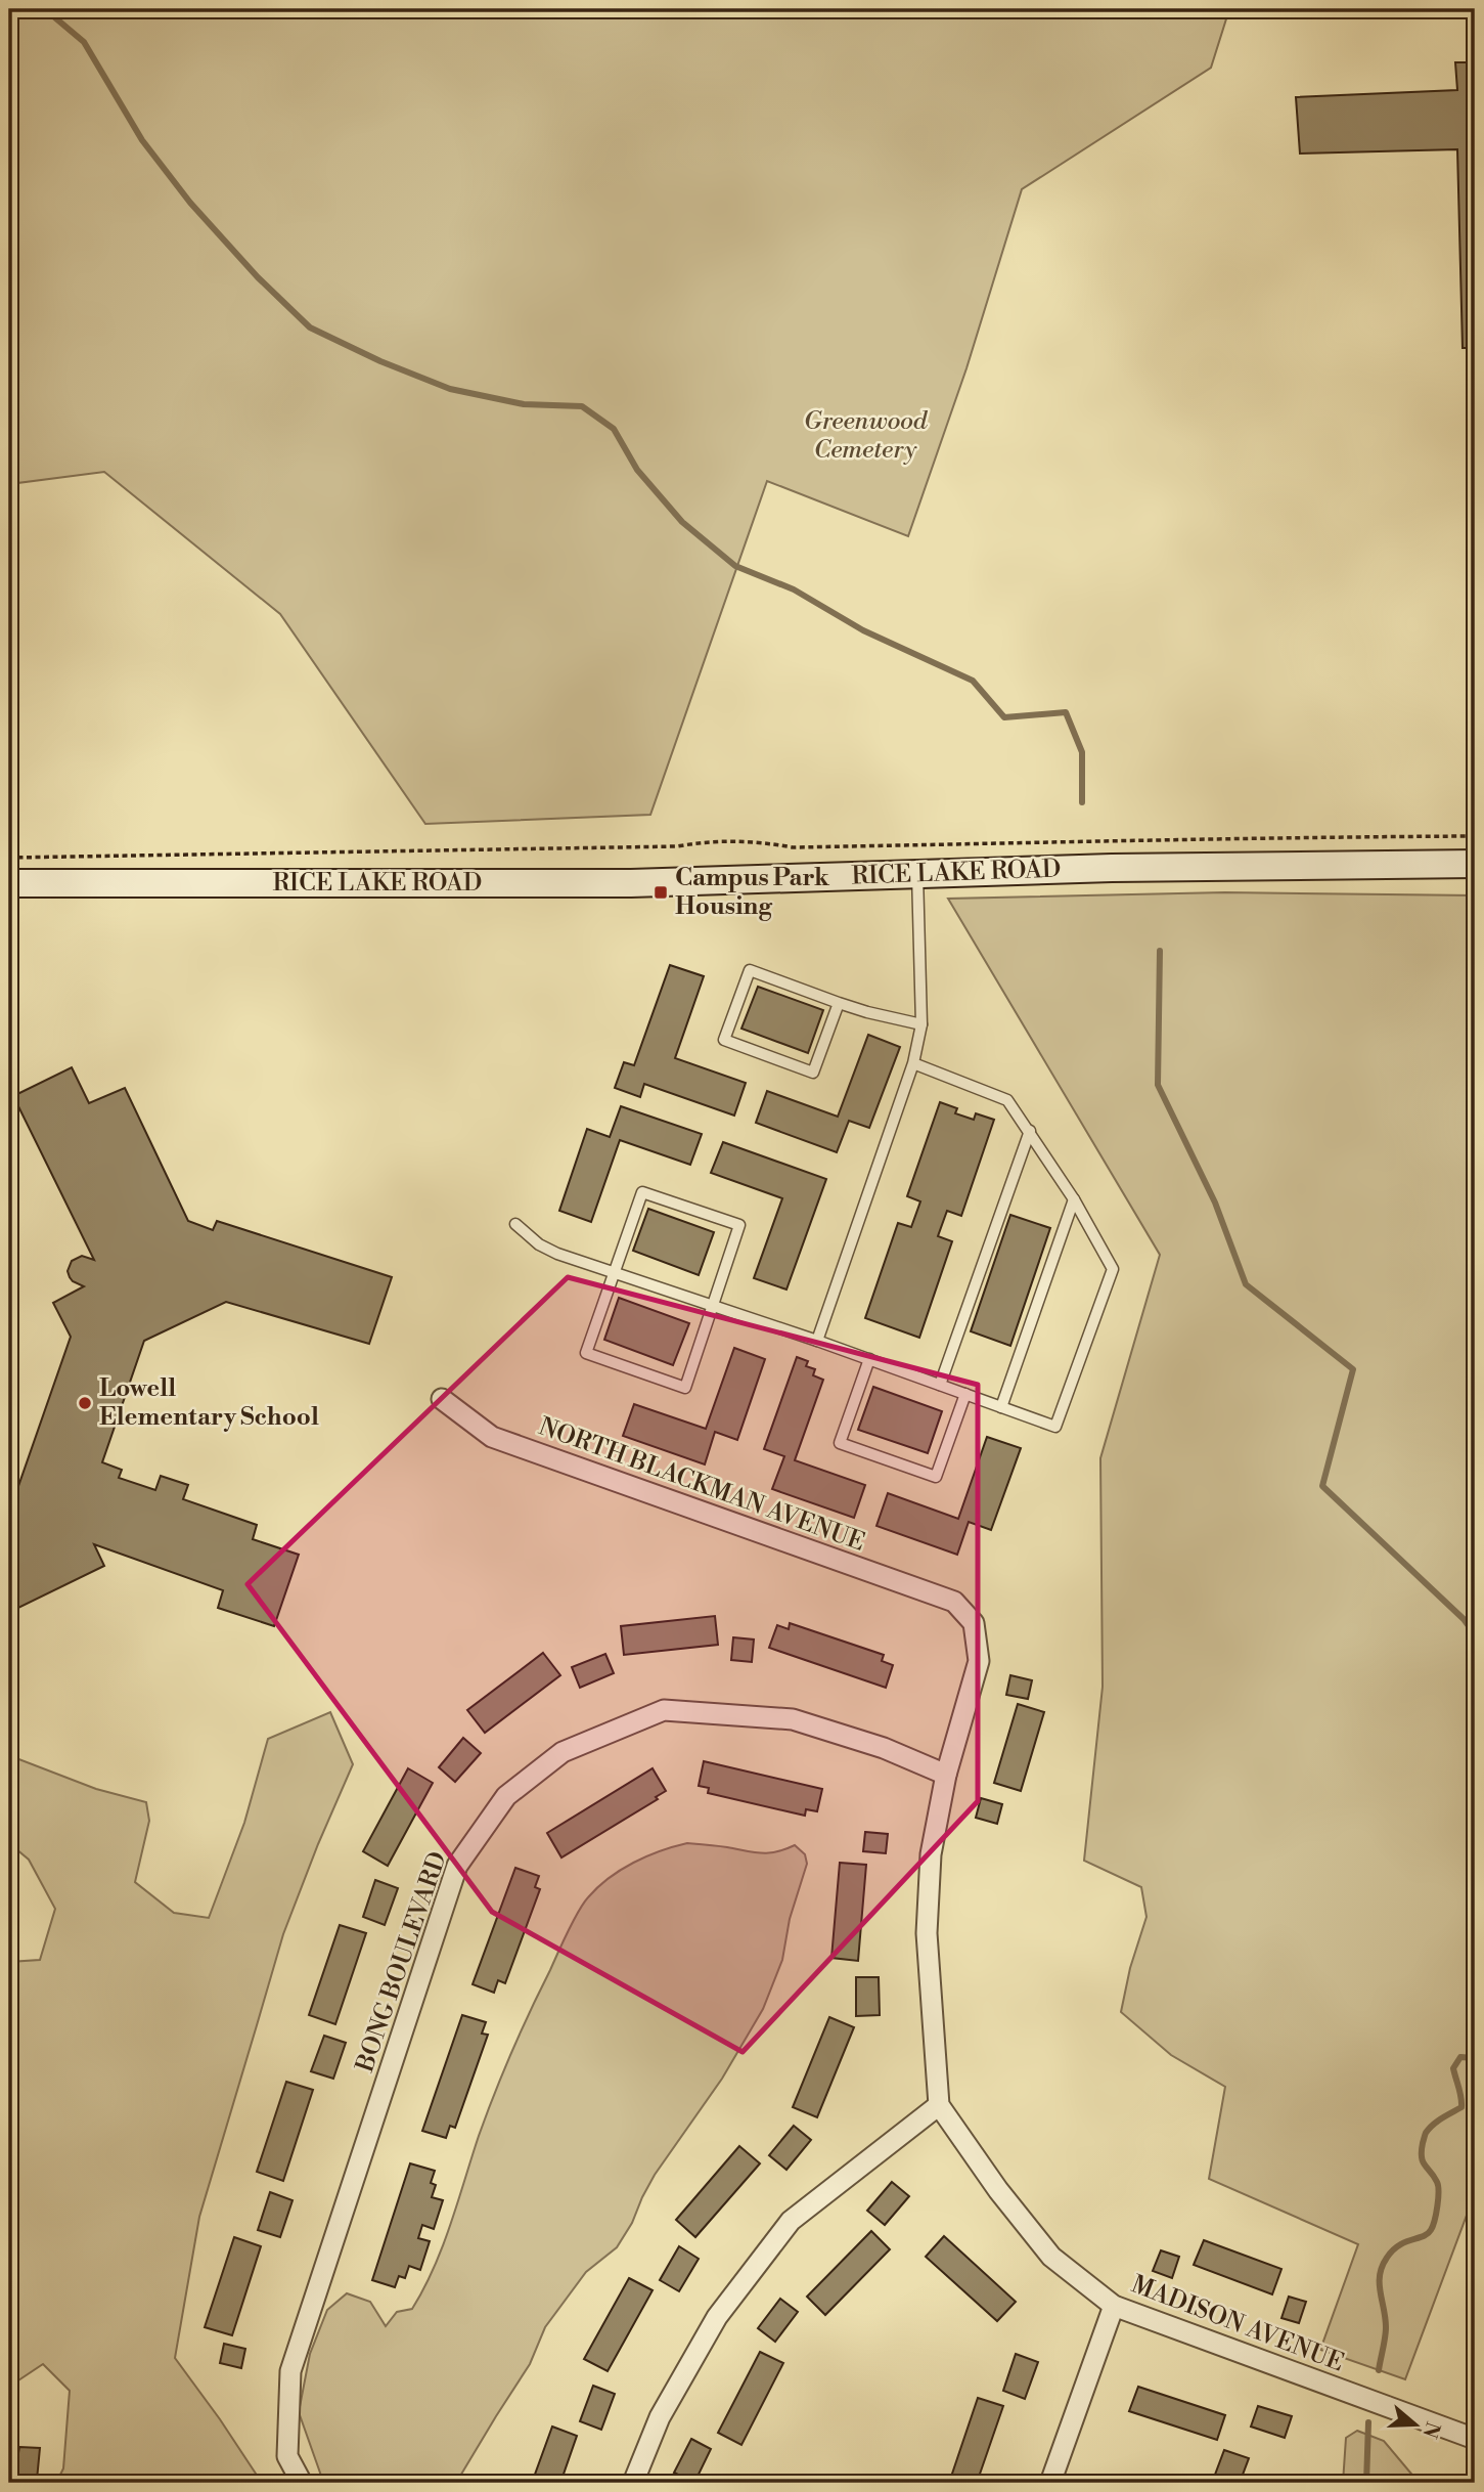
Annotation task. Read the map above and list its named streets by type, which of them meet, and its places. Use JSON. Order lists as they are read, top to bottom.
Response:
{
  "streets": {
    "main road": ["RICE LAKE ROAD"],
    "street": ["NORTH BLACKMAN AVENUE", "BONG BOULEVARD", "MADISON AVENUE"]
  },
  "crossings": [
    ["NORTH BLACKMAN AVENUE", "BONG BOULEVARD"]
  ],
  "parks": ["Greenwood Cemetery"],
  "places": {
    "transit": ["Campus Park Housing"],
    "other": ["Lowell Elementary School"]
  },
  "north": "right"
}
